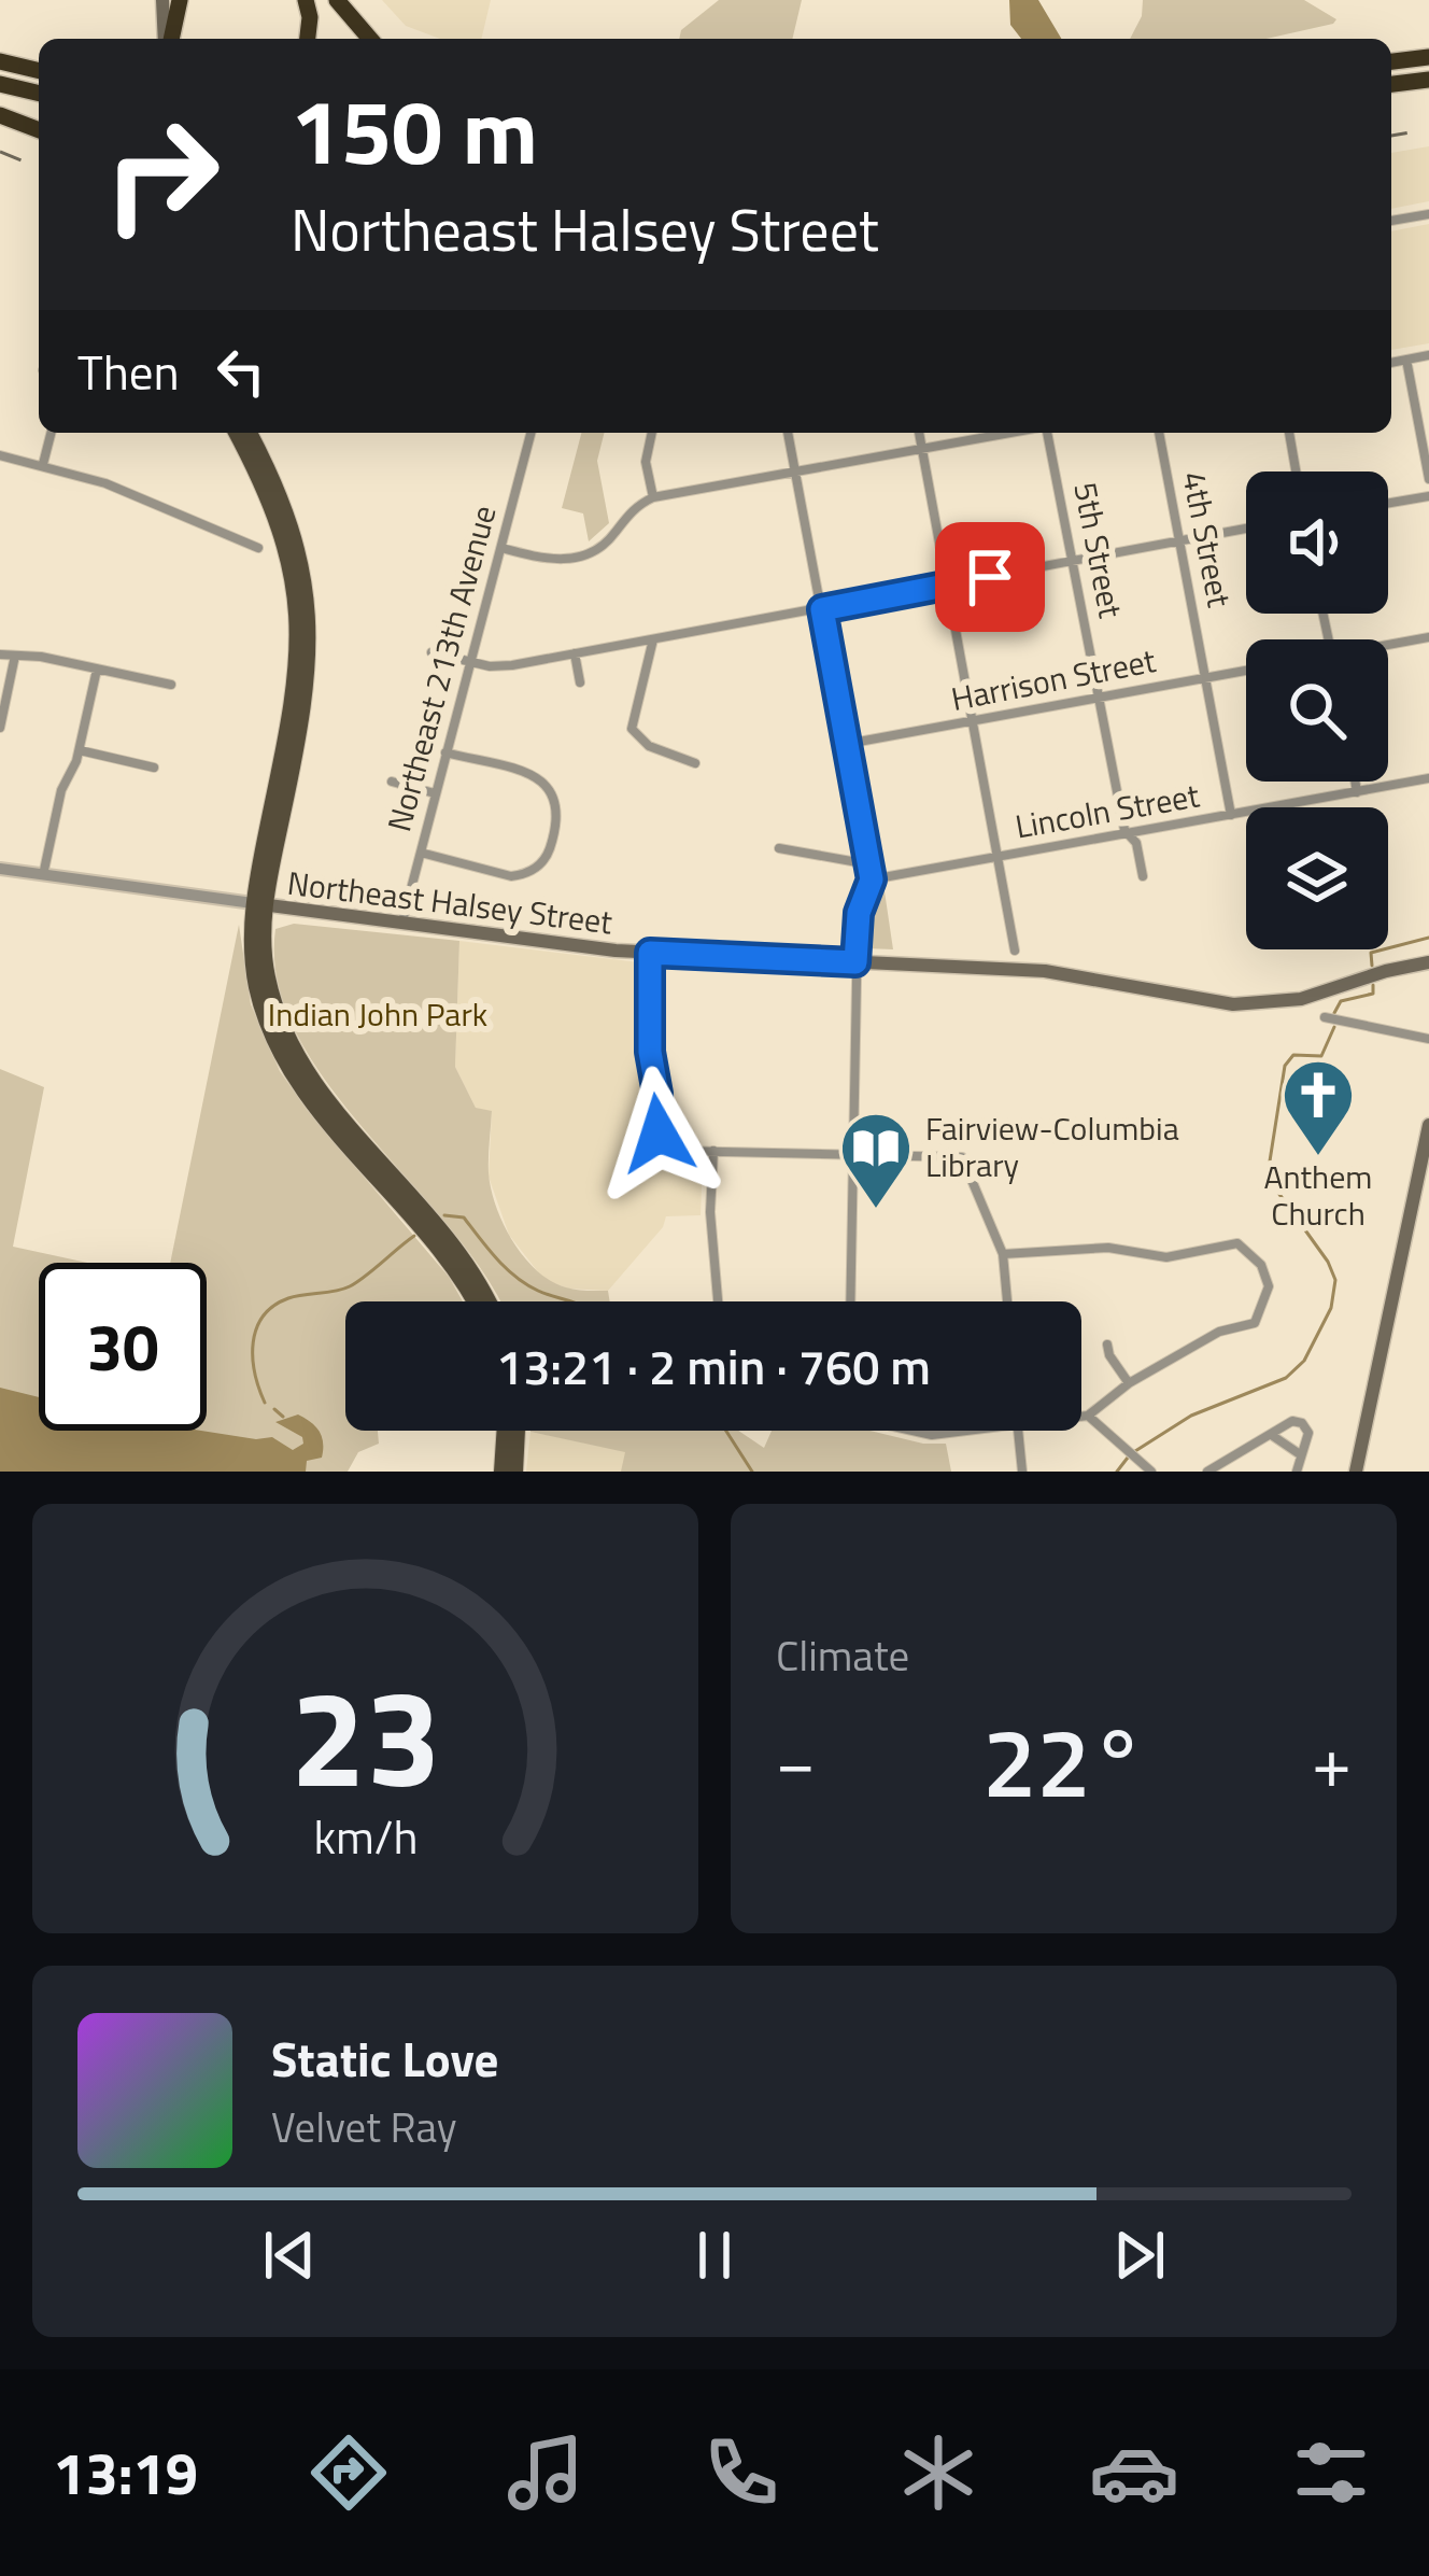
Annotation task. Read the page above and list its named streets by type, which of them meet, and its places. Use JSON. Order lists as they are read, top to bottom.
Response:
{
  "streets": {
    "main road": ["Northeast Halsey Street"],
    "street": [
      "4th Street",
      "5th Street",
      "Northeast 213th Avenue",
      "Harrison Street",
      "Lincoln Street"
    ]
  },
  "crossings": [
    ["4th Street", "Harrison Street"],
    ["4th Street", "Lincoln Street"],
    ["5th Street", "Harrison Street"],
    ["5th Street", "Lincoln Street"],
    ["Northeast 213th Avenue", "Northeast Halsey Street"]
  ],
  "parks": ["Indian John Park"],
  "places": {
    "church": ["Anthem Church"],
    "library": ["Fairview-Columbia Library"]
  },
  "page": {
    "turn": ["150 m", "Northeast Halsey Street"],
    "then": "Then",
    "limit": "30",
    "trip": "13:21 · 2 min · 760 m",
    "tile": "Climate",
    "heat": ["−", "22°", "+"],
    "song": ["Static Love", "Velvet Ray"],
    "tabs": "13:19",
    "gauge": ["23", "km/h"]
  }
}
